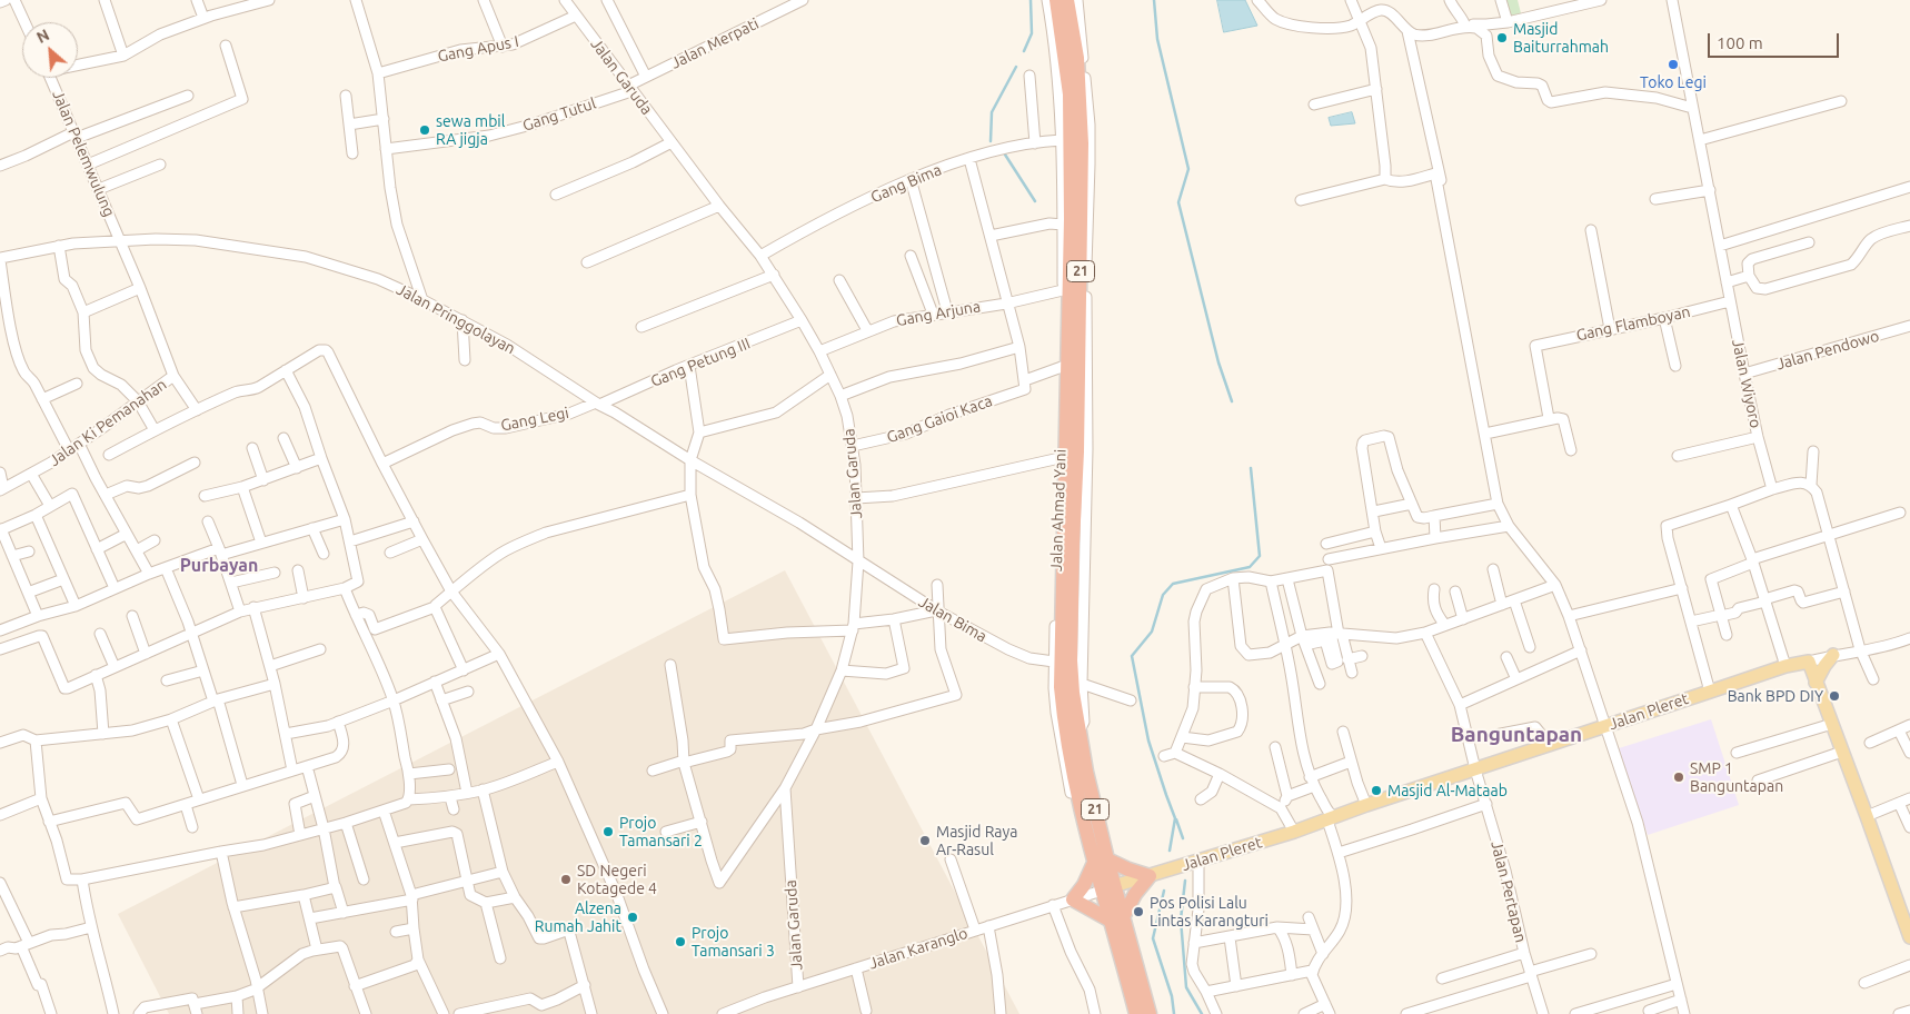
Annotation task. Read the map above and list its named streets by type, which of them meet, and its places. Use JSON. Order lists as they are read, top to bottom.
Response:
{
  "streets": {
    "highway": ["21", "Jalan Ahmad Yani"],
    "main road": ["Jalan Pleret"],
    "street": [
      "Jalan Merpati",
      "Gang Apus I",
      "Jalan Garuda",
      "Gang Tutul",
      "Jalan Pelemwulung",
      "Gang Bima",
      "Gang Arjuna",
      "Jalan Pringgolayan",
      "Gang Flamboyan",
      "Jalan Pendowo",
      "Gang Petung III",
      "Jalan Wiyoro",
      "Gang Legi",
      "Gang Gaioi Kaca",
      "Jalan Ki Pemanahan",
      "Jalan Bima",
      "Jalan Pertapan",
      "Jalan Karanglo"
    ]
  },
  "crossings": [
    ["Jalan Merpati", "Jalan Garuda"],
    ["Jalan Merpati", "Gang Tutul"],
    ["Gang Apus I", "Jalan Garuda"],
    ["Jalan Garuda", "Gang Tutul"],
    ["Jalan Garuda", "Gang Bima"],
    ["Jalan Garuda", "Gang Arjuna"],
    ["Jalan Garuda", "Jalan Pringgolayan"],
    ["Jalan Garuda", "Gang Petung III"],
    ["Jalan Garuda", "Gang Gaioi Kaca"],
    ["Jalan Garuda", "Jalan Bima"],
    ["Jalan Garuda", "Jalan Karanglo"],
    ["Jalan Pelemwulung", "Jalan Pringgolayan"],
    ["Jalan Pelemwulung", "Jalan Ki Pemanahan"],
    ["Jalan Pringgolayan", "Gang Petung III"],
    ["Jalan Pringgolayan", "Gang Legi"],
    ["Jalan Pringgolayan", "Jalan Ki Pemanahan"],
    ["Jalan Pringgolayan", "Jalan Bima"],
    ["Gang Flamboyan", "Jalan Wiyoro"],
    ["Jalan Pendowo", "Jalan Wiyoro"],
    ["Gang Petung III", "Gang Legi"],
    ["Jalan Ahmad Yani", "Jalan Pleret"],
    ["Jalan Ahmad Yani", "Jalan Karanglo"],
    ["Jalan Pleret", "Jalan Pertapan"],
    ["Jalan Pleret", "Jalan Karanglo"]
  ],
  "districts": ["Purbayan", "Banguntapan"],
  "places": [
    "Masjid Baiturrahmah",
    "Toko Legi",
    "sewa mbil RA jigja",
    "Bank BPD DIY",
    "SMP 1 Banguntapan",
    "Masjid Al-Mataab",
    "Projo Tamansari 2",
    "Masjid Raya Ar-Rasul",
    "SD Negeri Kotagede 4",
    "Pos Polisi Lalu Lintas Karangturi",
    "Alzena Rumah Jahit",
    "Projo Tamansari 3"
  ],
  "scale_bar": "100 m",
  "north": "top left"
}
